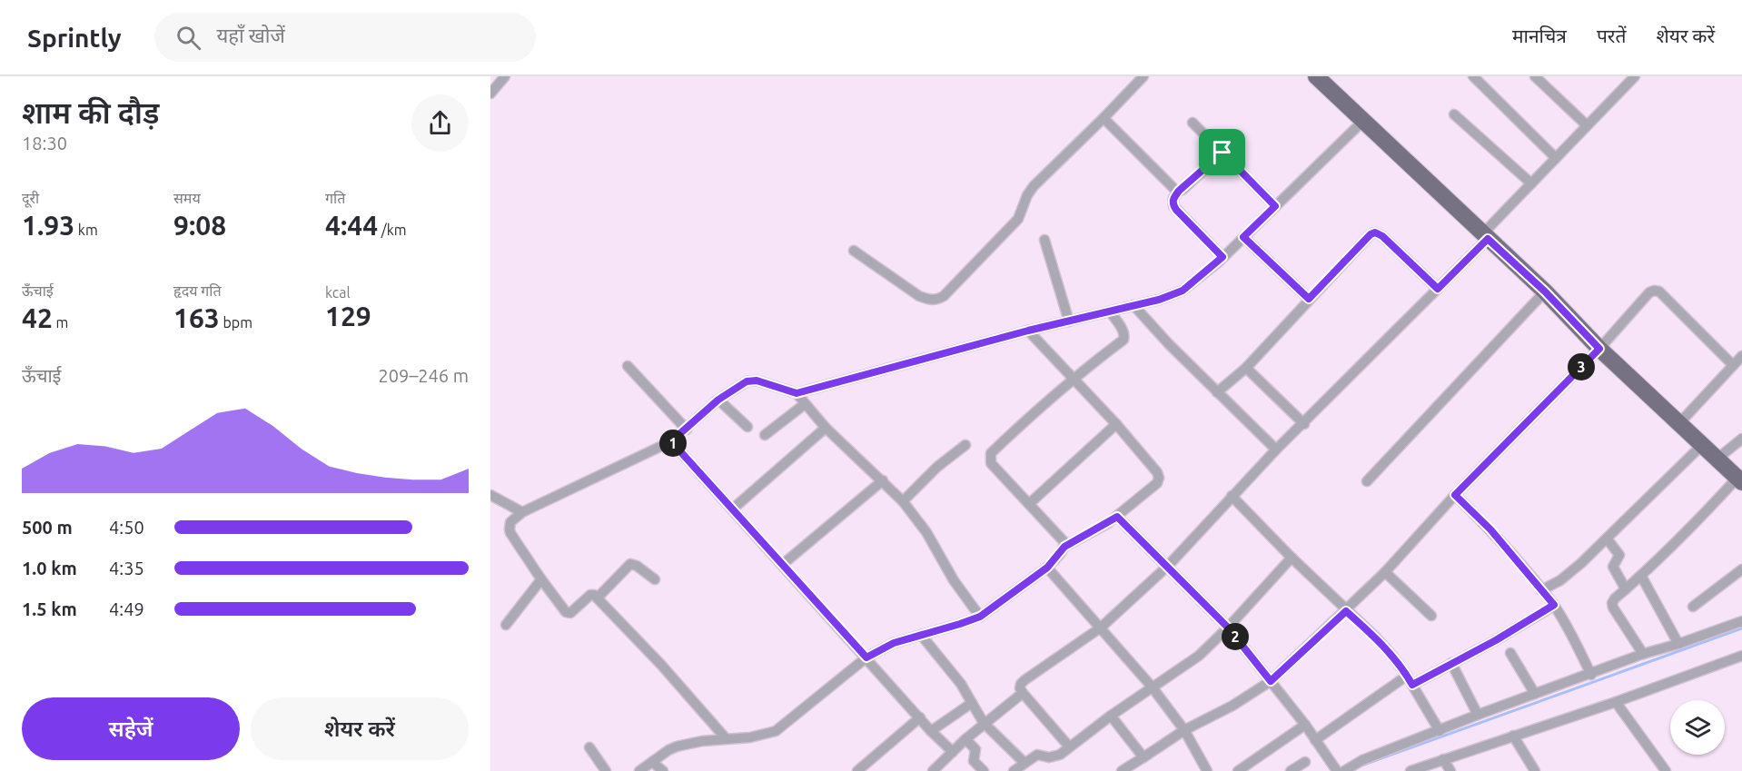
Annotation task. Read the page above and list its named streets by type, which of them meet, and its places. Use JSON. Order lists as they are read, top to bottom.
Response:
{
  "page": {
    "header": "Sprintly",
    "search": "यहाँ खोजें",
    "nav": ["मानचित्र", "परतें", "शेयर करें"],
    "heading": ["शाम की दौड़", "18:30"],
    "stats": [
      ["दूरी", "1.93 km"],
      ["समय", "9:08"],
      ["गति", "4:44 /km"],
      ["ऊँचाई", "42 m"],
      ["हृदय गति", "163 bpm"],
      ["kcal", "129"]
    ],
    "pins": ["3", "1", "2"],
    "chart": ["ऊँचाई", "209–246 m"],
    "list": [
      {
        "name": "500 m",
        "note": "4:50"
      },
      {
        "name": "1.0 km",
        "note": "4:35"
      },
      {
        "name": "1.5 km",
        "note": "4:49"
      }
    ],
    "buttons": ["सहेजें", "शेयर करें"]
  }
}
